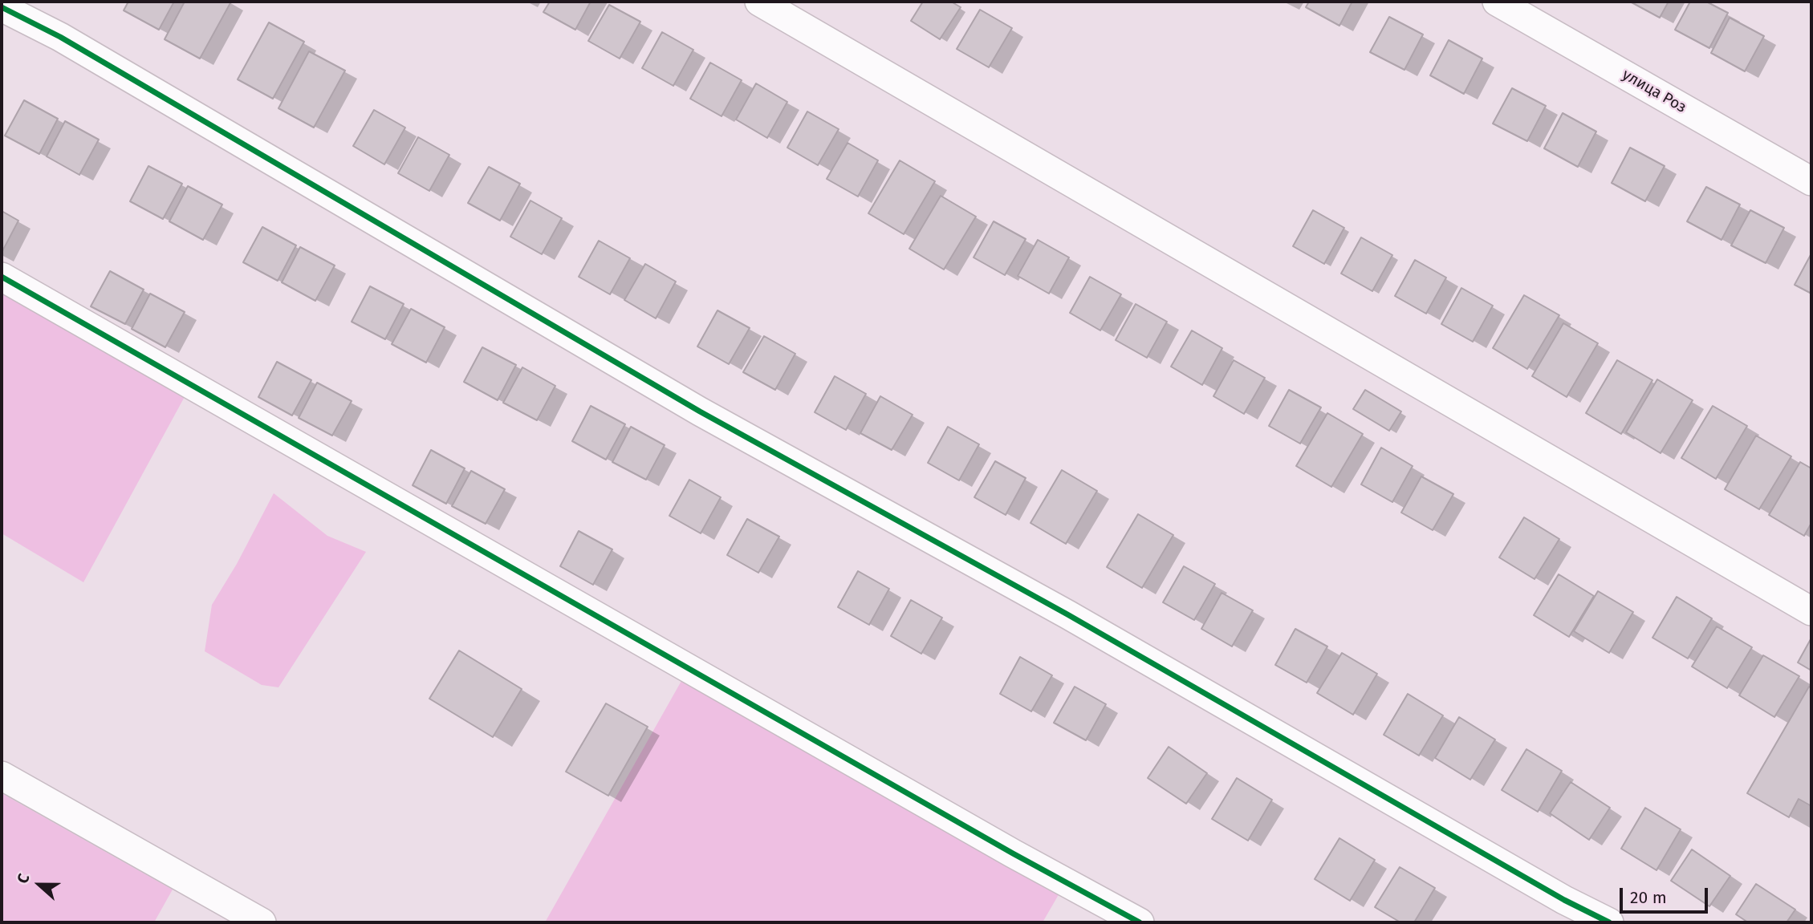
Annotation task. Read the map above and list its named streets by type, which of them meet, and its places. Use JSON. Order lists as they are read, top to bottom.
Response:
{
  "streets": {
    "street": ["улица Роз"]
  },
  "scale_bar": "20 m",
  "north": "left"
}
